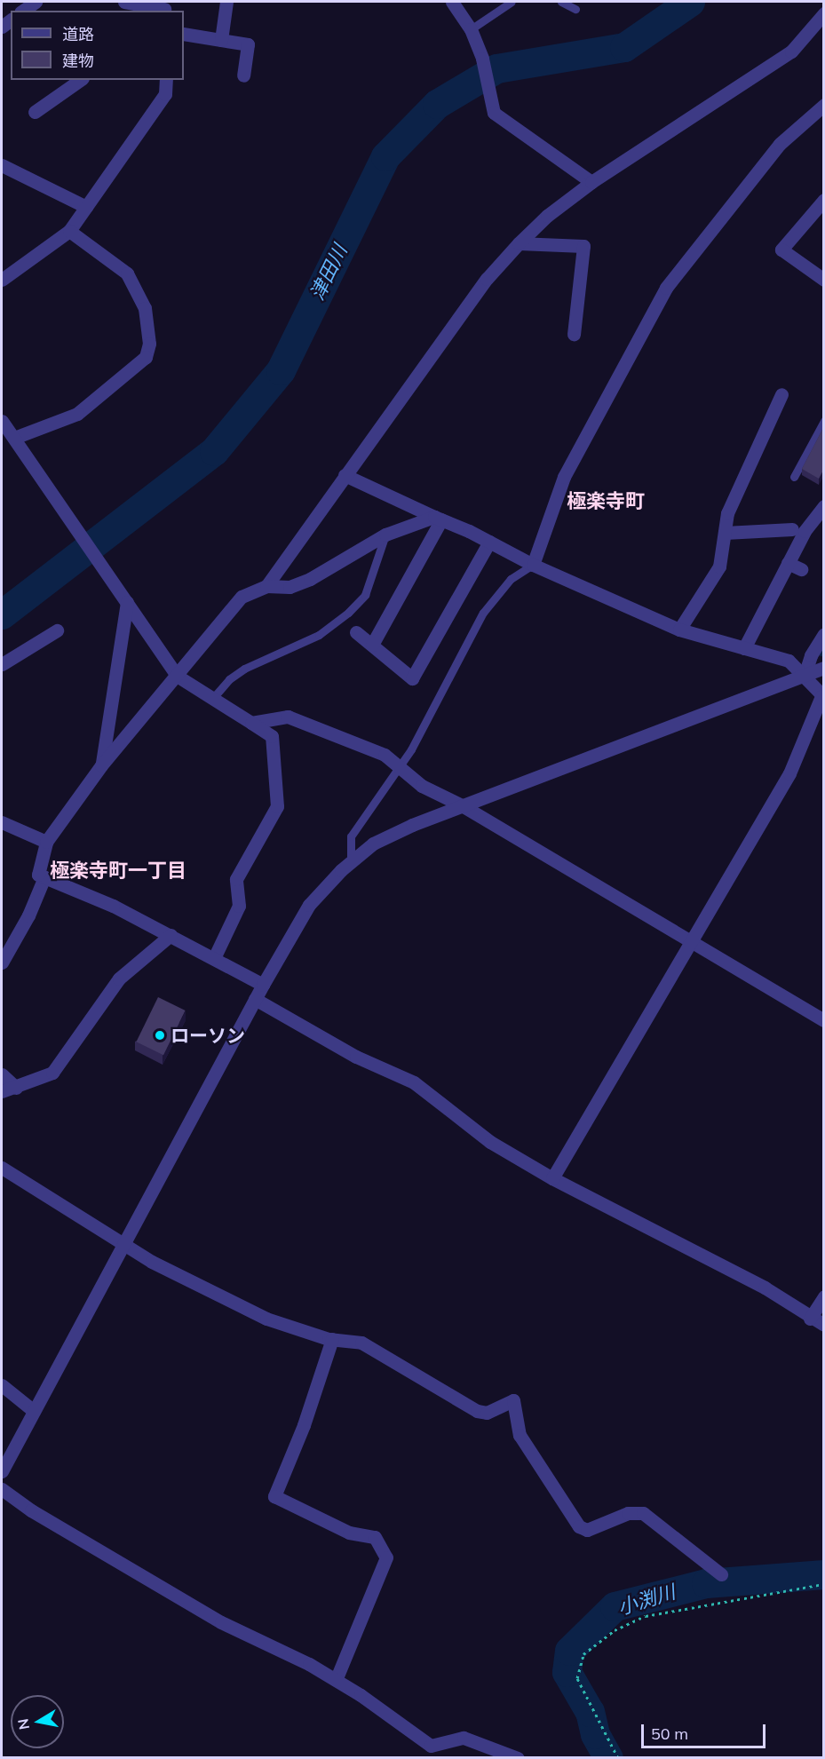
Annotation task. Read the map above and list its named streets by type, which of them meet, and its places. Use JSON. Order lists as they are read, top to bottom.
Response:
{
  "districts": ["極楽寺町", "極楽寺町一丁目"],
  "water": ["津田川", "小渕川"],
  "places": ["ローソン"],
  "legend": ["道路", "建物"],
  "scale_bar": "50 m",
  "north": "left"
}
